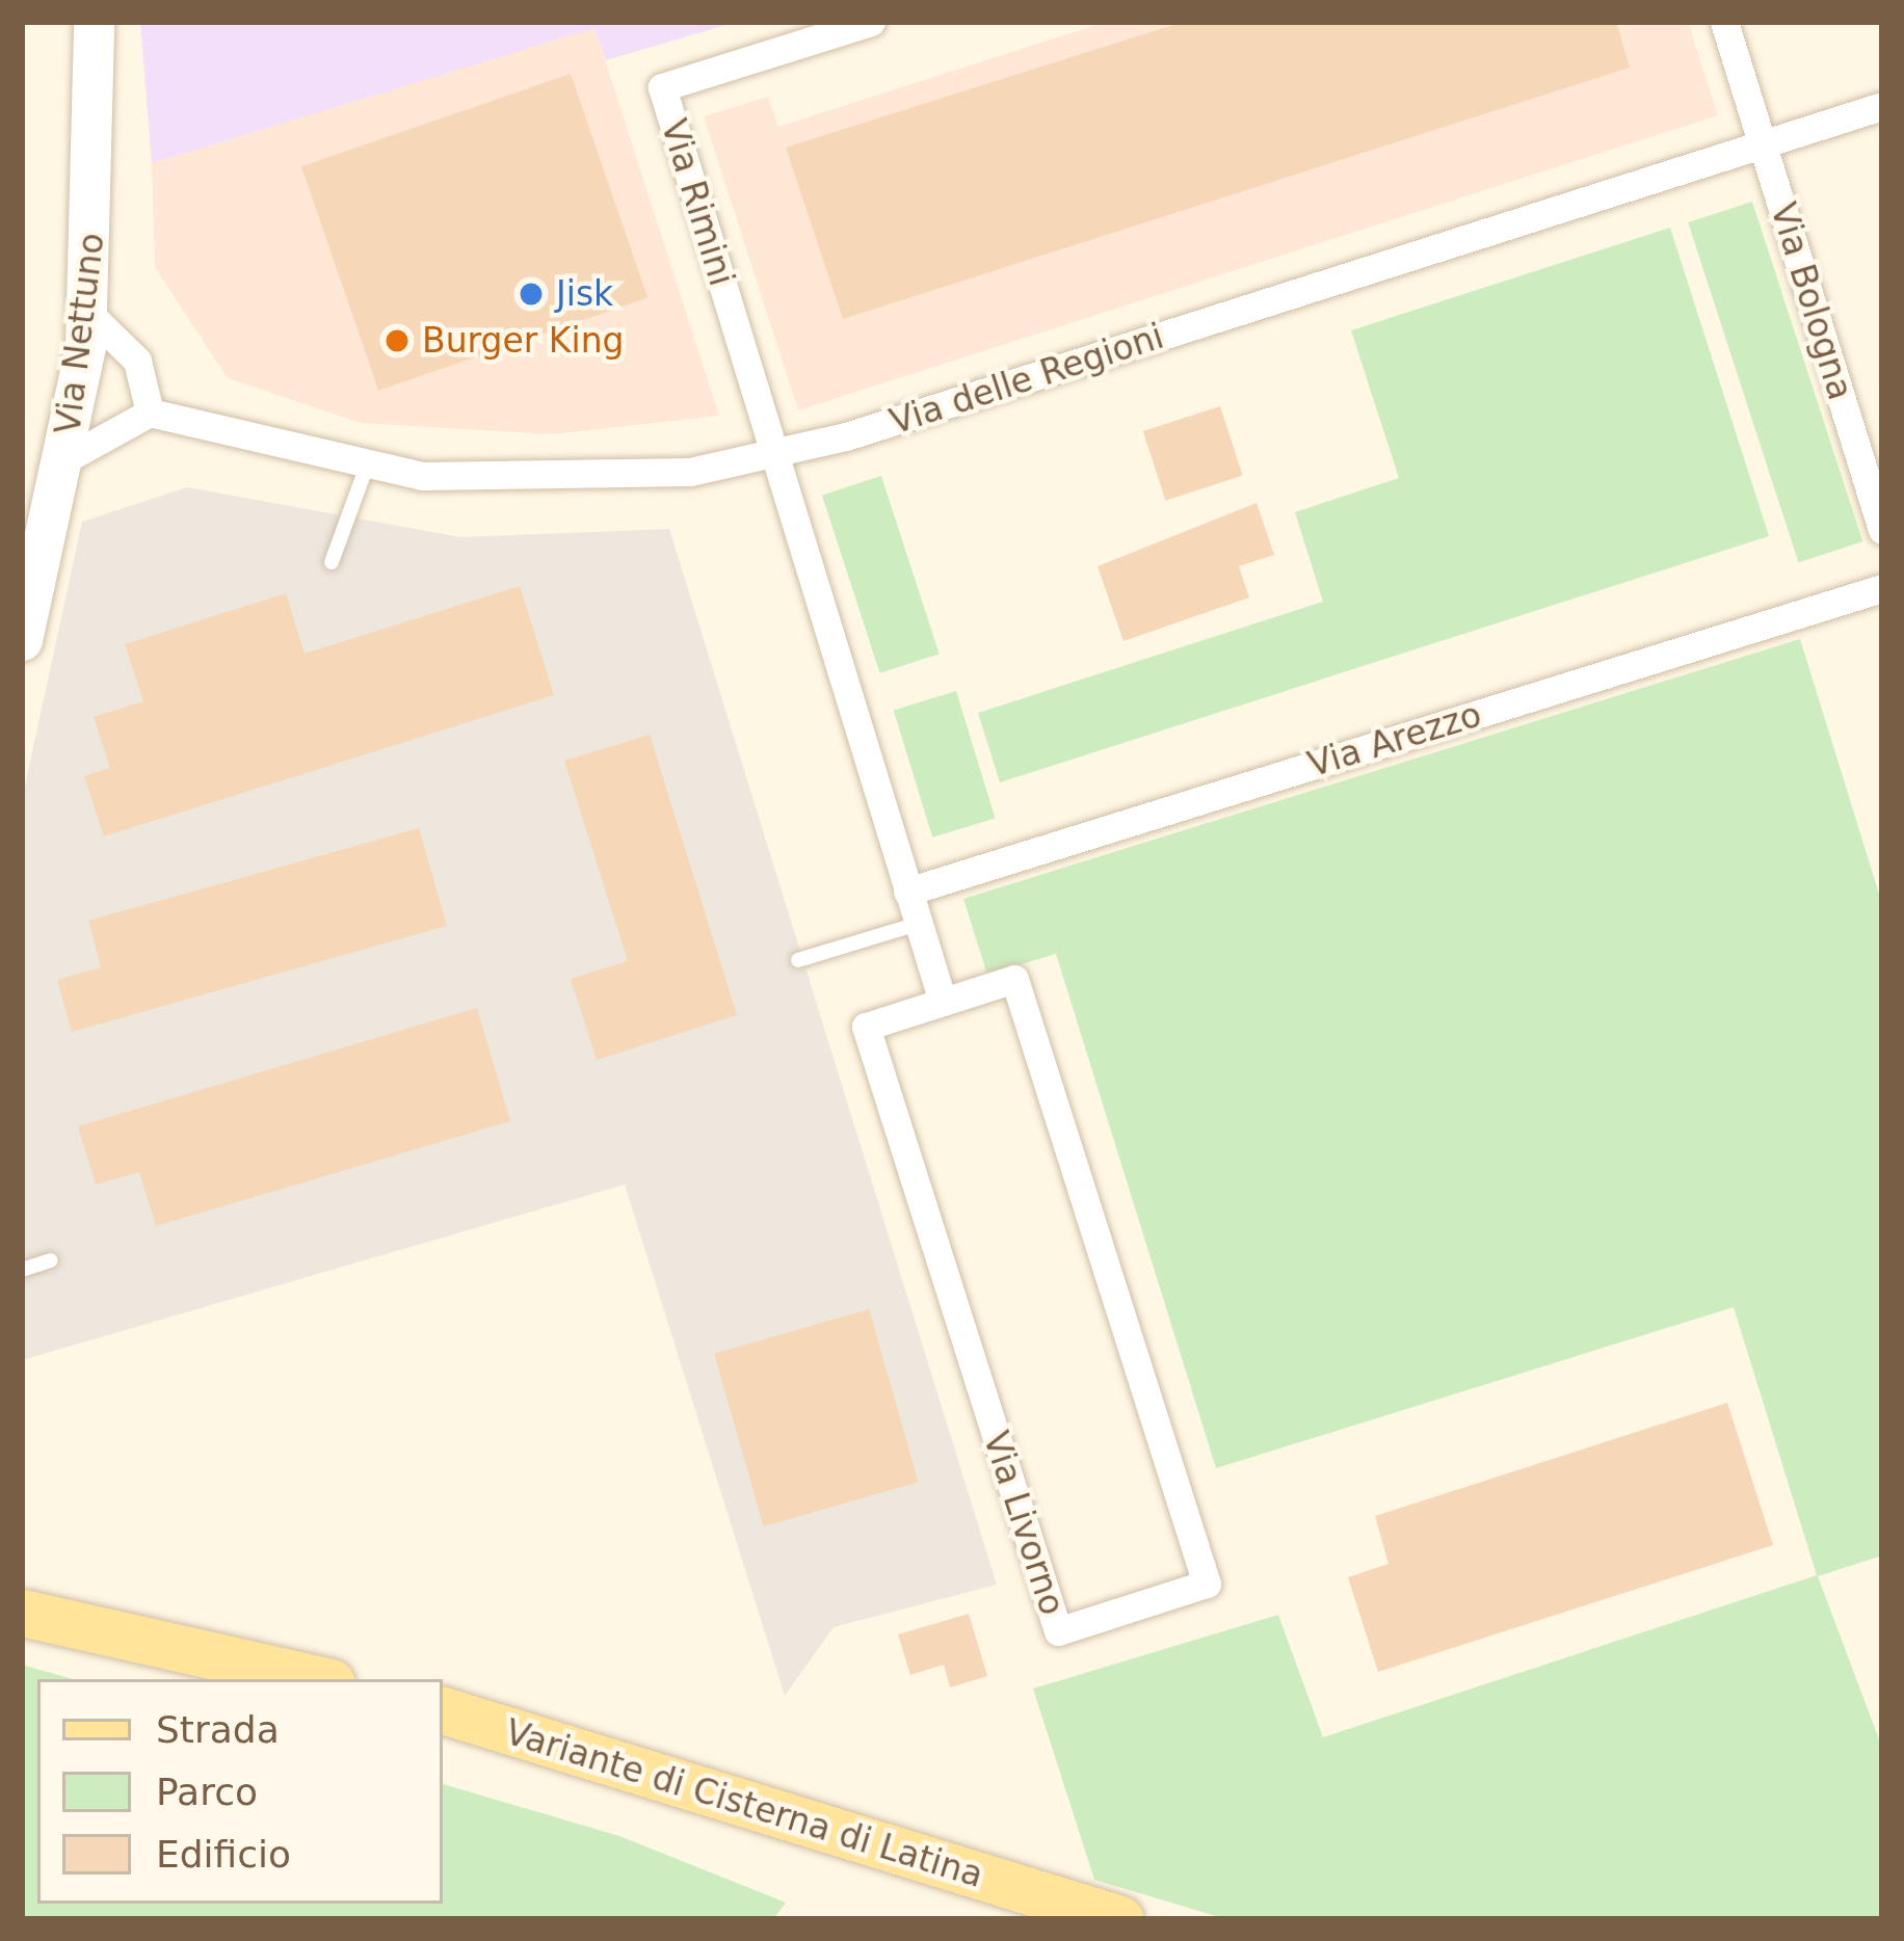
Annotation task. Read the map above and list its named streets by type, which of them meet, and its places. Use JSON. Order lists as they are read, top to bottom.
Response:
{
  "streets": {
    "main road": ["Via Nettuno", "Variante di Cisterna di Latina"],
    "street": [
      "Via Rimini",
      "Via Bologna",
      "Via delle Regioni",
      "Via Arezzo",
      "Via Livorno"
    ]
  },
  "crossings": [
    ["Via Rimini", "Via delle Regioni"],
    ["Via Bologna", "Via delle Regioni"]
  ],
  "places": ["Jisk", "Burger King"],
  "legend": ["Strada", "Parco", "Edificio"]
}
